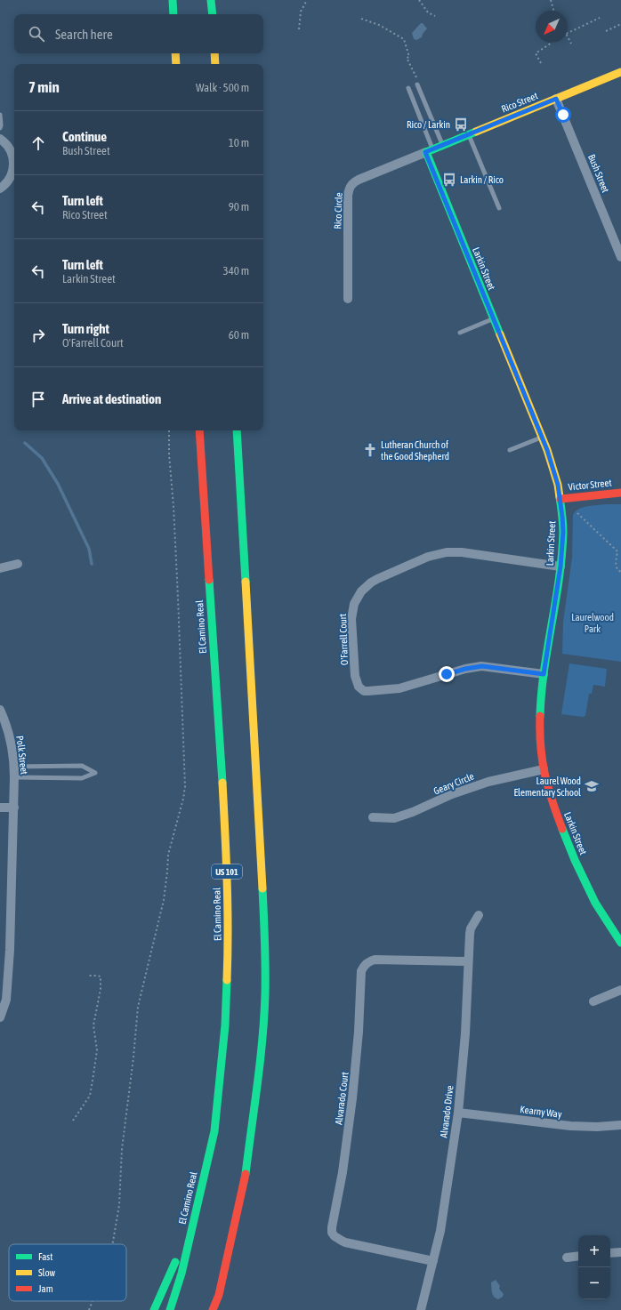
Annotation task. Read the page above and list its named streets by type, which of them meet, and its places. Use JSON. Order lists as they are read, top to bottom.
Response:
{
  "streets": {
    "main road": [
      "Rico Street",
      "Larkin Street",
      "Victor Street",
      "El Camino Real",
      "US 101"
    ],
    "street": [
      "Bush Street",
      "Rico Circle",
      "O'Farrell Court",
      "Polk Street",
      "Geary Circle",
      "Alvarado Court",
      "Alvarado Drive",
      "Kearny Way"
    ]
  },
  "crossings": [
    ["Rico Street", "Bush Street"],
    ["Rico Street", "Rico Circle"],
    ["Rico Street", "Larkin Street"],
    ["Rico Circle", "Larkin Street"],
    ["Larkin Street", "Victor Street"],
    ["Larkin Street", "O'Farrell Court"],
    ["Larkin Street", "Geary Circle"],
    ["Alvarado Court", "Alvarado Drive"],
    ["Alvarado Drive", "Kearny Way"]
  ],
  "parks": ["Laurelwood Park"],
  "places": {
    "bus stop": ["Rico / Larkin", "Larkin / Rico"],
    "church": ["Lutheran Church of the Good Shepherd"],
    "school or university": ["Laurel Wood Elementary School"]
  },
  "legend": ["Fast", "Slow", "Jam"],
  "north": "bottom left",
  "page": {
    "search": "Search here",
    "heading": ["7 min", "Walk · 500 m"],
    "list": [
      ["Continue", "Bush Street", "10 m"],
      ["Turn left", "Rico Street", "90 m"],
      ["Turn left", "Larkin Street", "340 m"],
      ["Turn right", "O'Farrell Court", "60 m"],
      "Arrive at destination"
    ],
    "map_buttons": ["+", "−"]
  }
}
